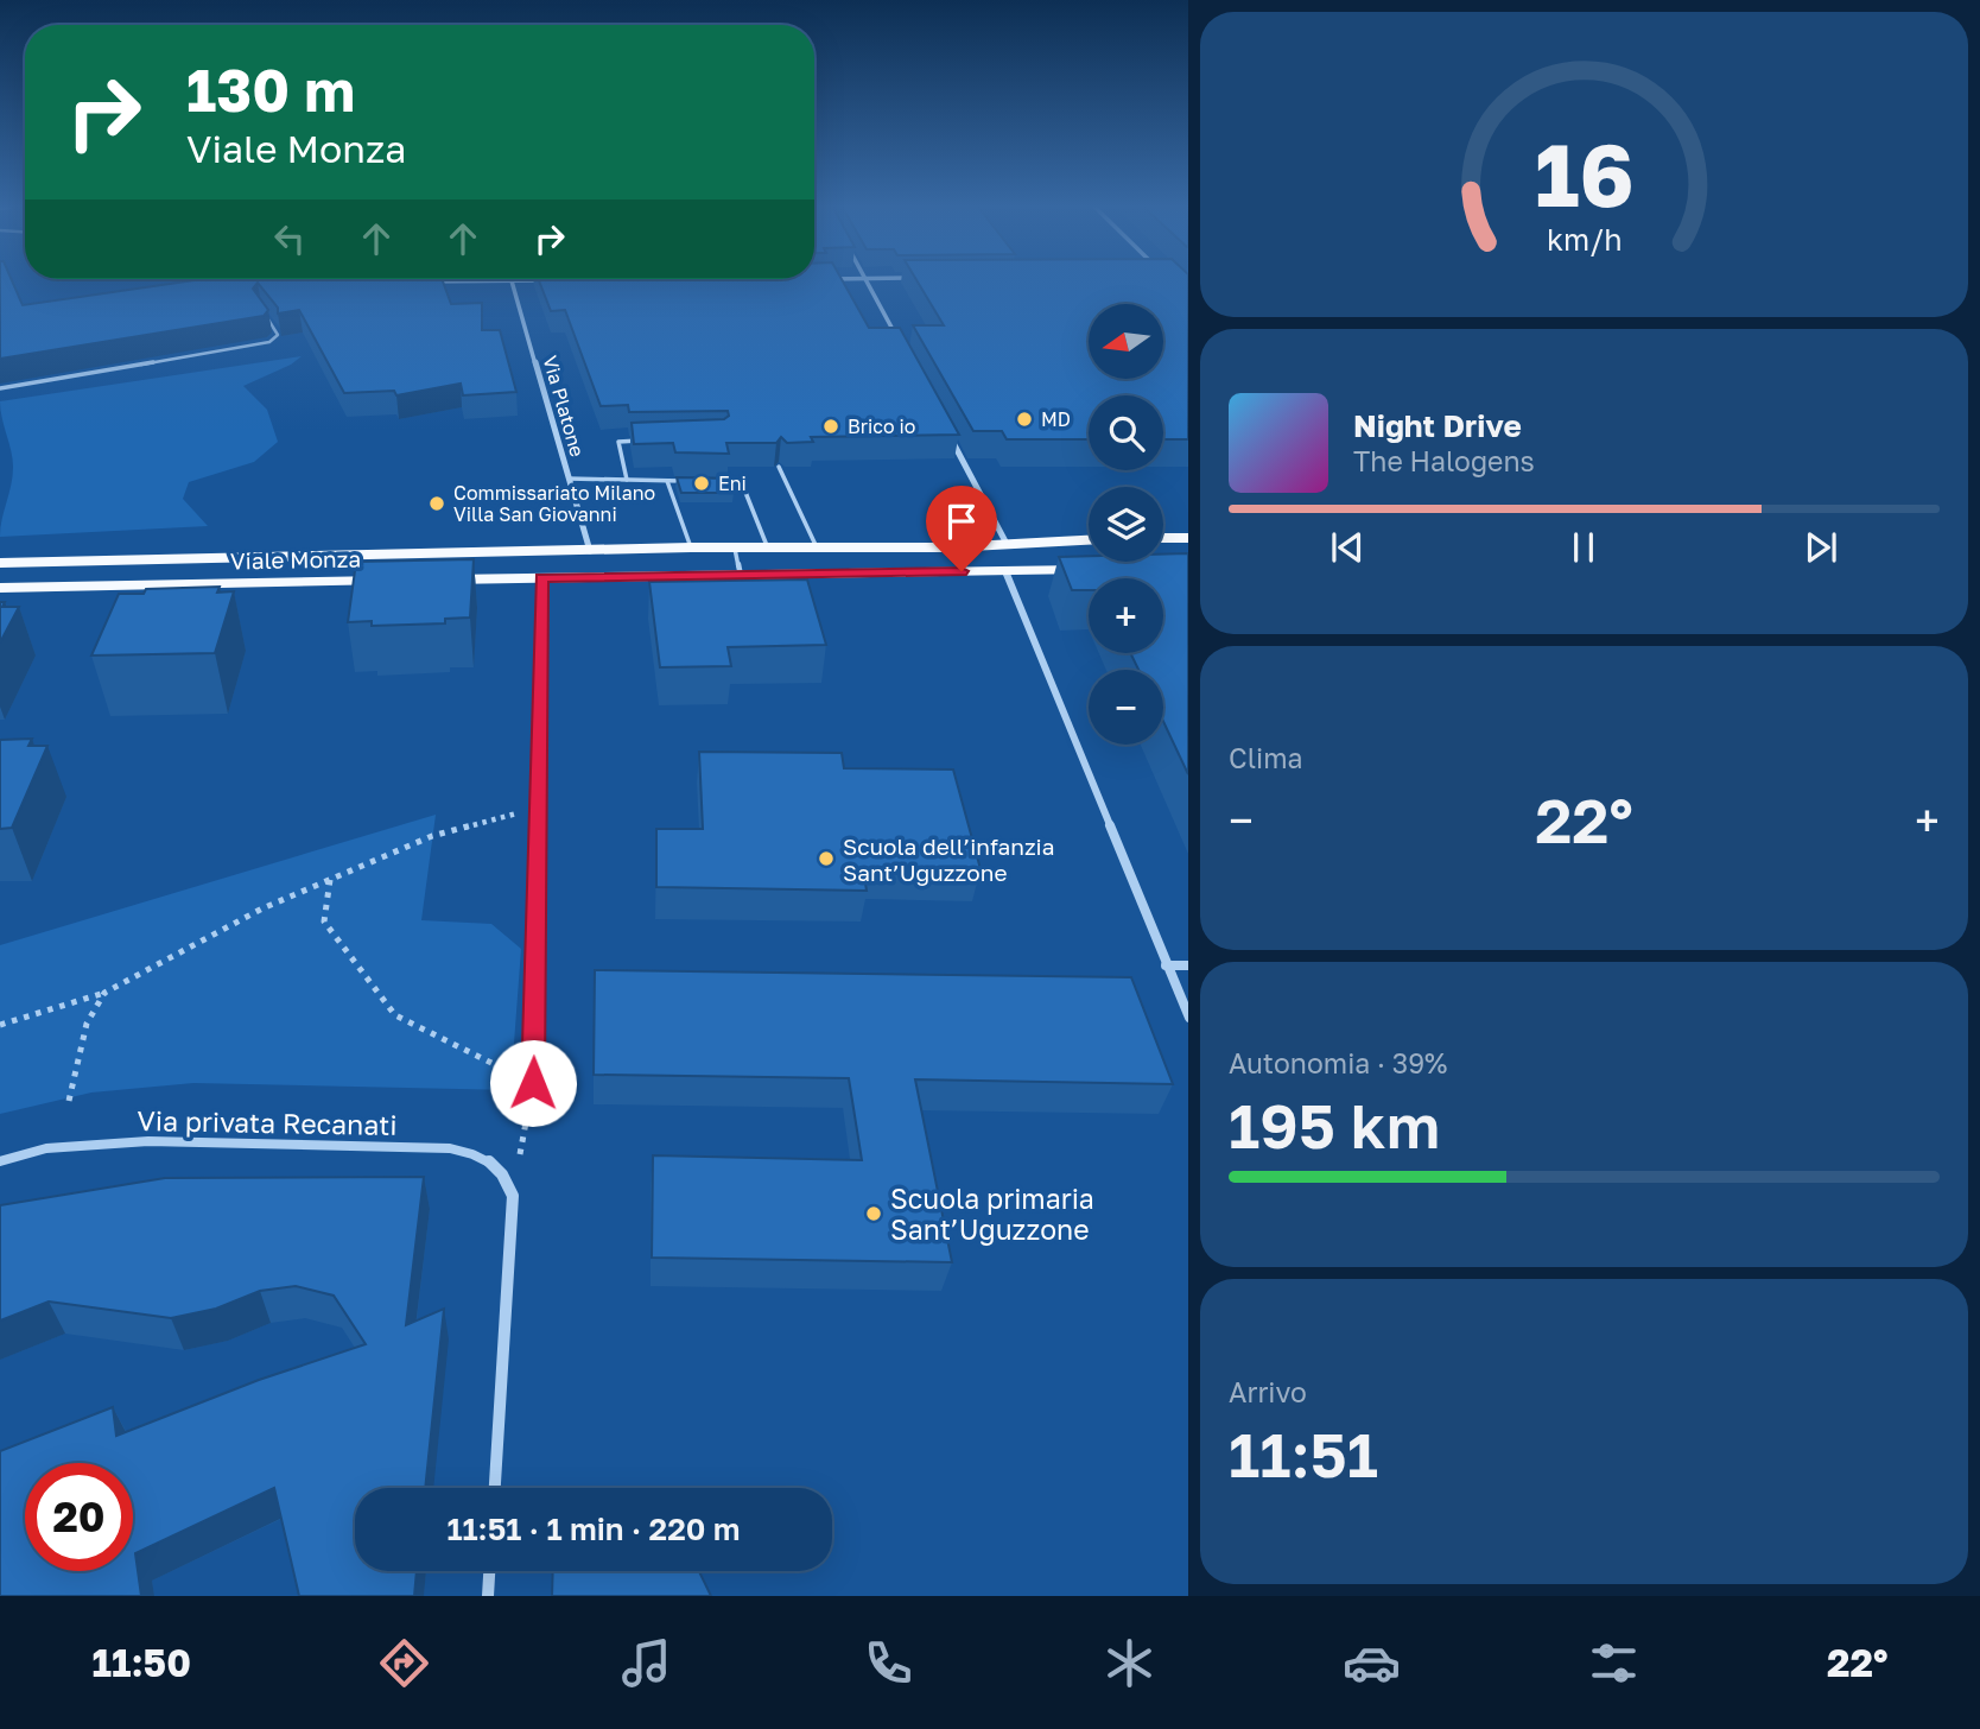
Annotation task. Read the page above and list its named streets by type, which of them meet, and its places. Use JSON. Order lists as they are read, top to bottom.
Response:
{
  "streets": {
    "main road": ["Viale Monza"],
    "street": ["Via Platone", "Via privata Recanati"]
  },
  "crossings": [
    ["Via Platone", "Viale Monza"]
  ],
  "places": [
    "MD",
    "Brico io",
    "Eni",
    "Commissariato Milano Villa San Giovanni",
    "Scuola dell’infanzia Sant’Uguzzone",
    "Scuola primaria Sant’Uguzzone"
  ],
  "north": "left",
  "page": {
    "turn": ["130 m", "Viale Monza"],
    "map_buttons": ["+", "−"],
    "song": ["Night Drive", "The Halogens"],
    "tile": [
      "Clima",
      ["Autonomia · 39%", "195 km"],
      ["Arrivo", "11:51"]
    ],
    "heat": ["−", "22°", "+"],
    "limit": "20",
    "trip": "11:51 · 1 min · 220 m",
    "tabs": ["11:50", "22°"],
    "gauge": ["16", "km/h"]
  }
}
